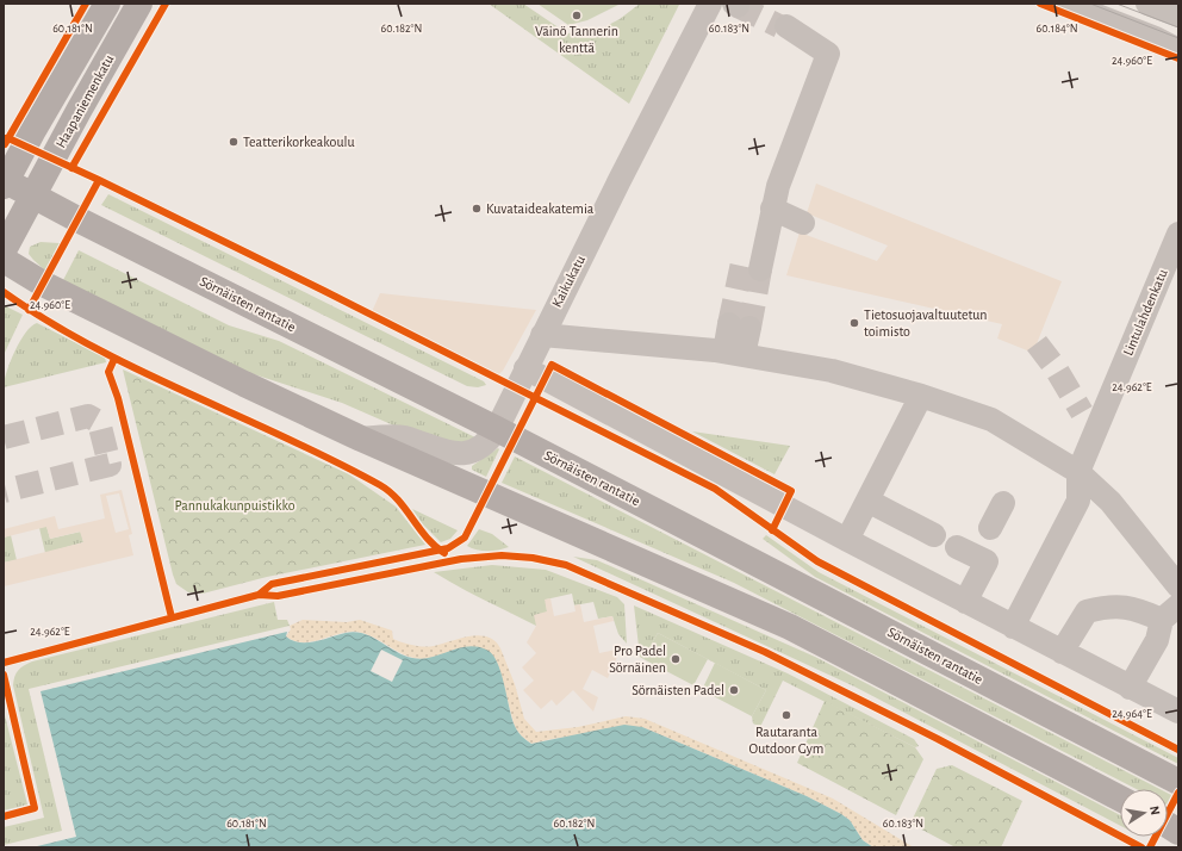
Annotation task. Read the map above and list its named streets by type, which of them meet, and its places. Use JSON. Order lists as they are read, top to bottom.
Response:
{
  "streets": {
    "main road": ["Haapaniemenkatu", "Sörnäisten rantatie"],
    "street": ["Kaikukatu", "Lintulahdenkatu"]
  },
  "crossings": [
    ["Haapaniemenkatu", "Sörnäisten rantatie"],
    ["Kaikukatu", "Sörnäisten rantatie"]
  ],
  "parks": ["Pannukakunpuistikko"],
  "places": [
    "Väinö Tannerin kenttä",
    "Teatterikorkeakoulu",
    "Kuvataideakatemia",
    "Tietosuojavaltuutetun toimisto",
    "Pro Padel Sörnäinen",
    "Sörnäisten Padel",
    "Rautaranta Outdoor Gym"
  ],
  "north": "right",
  "coordinates": [
    "60.181°N",
    "60.182°N",
    "60.183°N",
    "60.184°N",
    "24.960°E",
    "24.962°E",
    "24.964°E"
  ]
}
